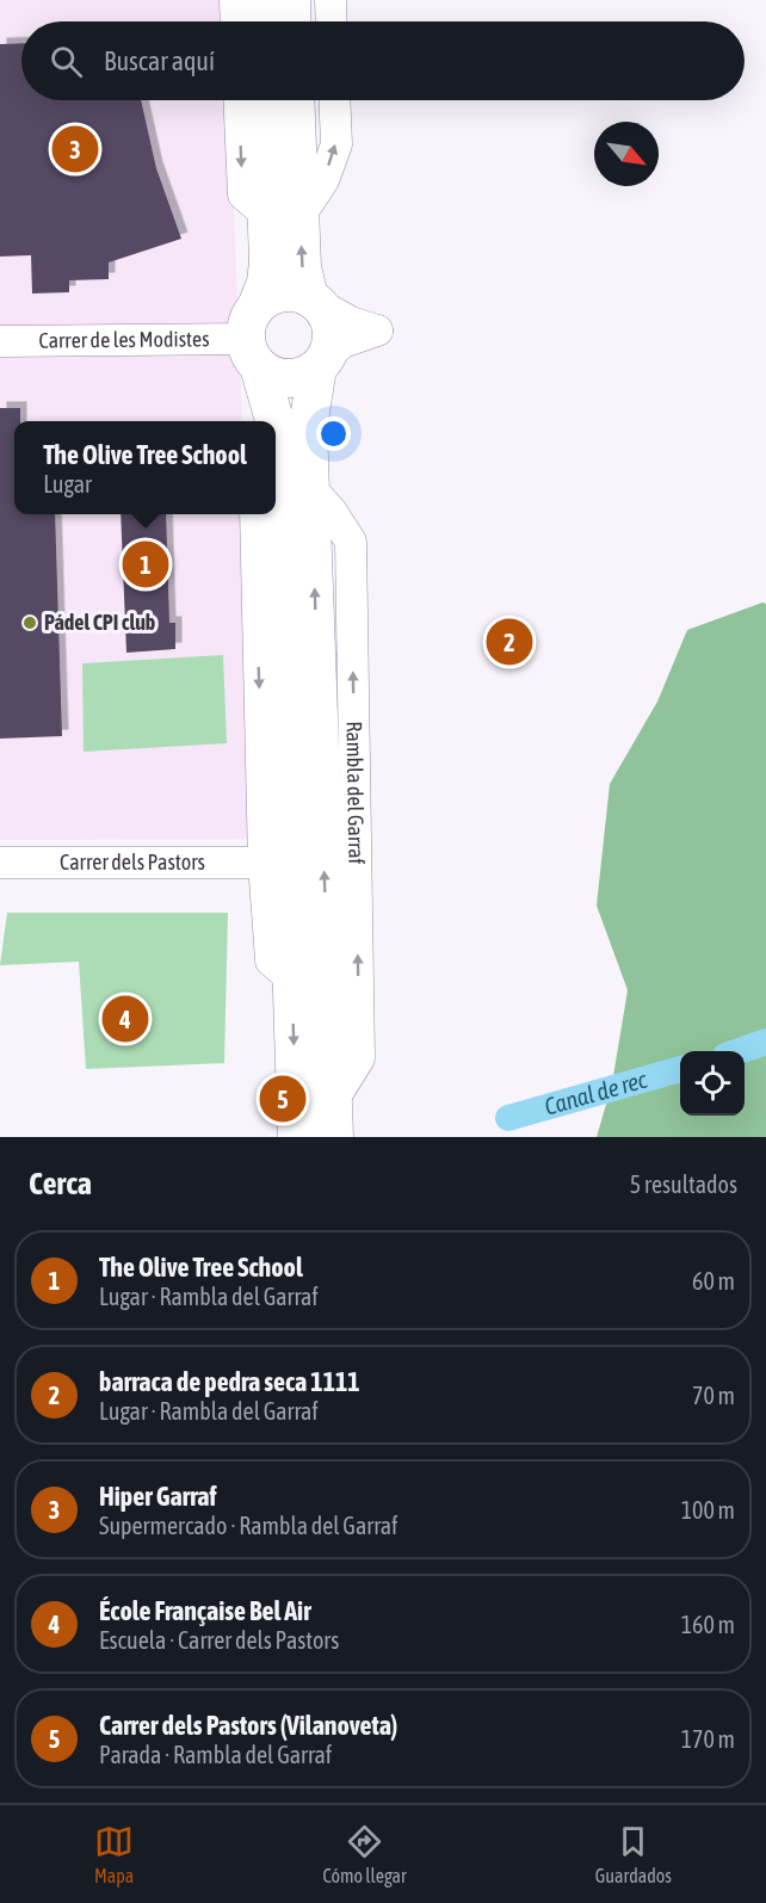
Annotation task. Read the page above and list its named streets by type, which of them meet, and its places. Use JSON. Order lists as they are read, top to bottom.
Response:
{
  "streets": {
    "street": ["Carrer de les Modistes", "Rambla del Garraf", "Carrer dels Pastors"]
  },
  "crossings": [
    ["Carrer de les Modistes", "Rambla del Garraf"],
    ["Rambla del Garraf", "Carrer dels Pastors"]
  ],
  "water": ["Canal de rec"],
  "places": ["Pádel CPI club"],
  "north": "bottom right",
  "page": {
    "search": "Buscar aquí",
    "pins": [
      "3",
      "1",
      "2",
      "4",
      "5"
    ],
    "popup": ["The Olive Tree School", "Lugar"],
    "heading": ["Cerca", "5 resultados"],
    "list": [
      {
        "mark": "1",
        "name": "The Olive Tree School",
        "note": "Lugar · Rambla del Garraf",
        "value": "60 m"
      },
      {
        "mark": "2",
        "name": "barraca de pedra seca 1111",
        "note": "Lugar · Rambla del Garraf",
        "value": "70 m"
      },
      {
        "mark": "3",
        "name": "Hiper Garraf",
        "note": "Supermercado · Rambla del Garraf",
        "value": "100 m"
      },
      {
        "mark": "4",
        "name": "École Française Bel Air",
        "note": "Escuela · Carrer dels Pastors",
        "value": "160 m"
      },
      {
        "mark": "5",
        "name": "Carrer dels Pastors (Vilanoveta)",
        "note": "Parada · Rambla del Garraf",
        "value": "170 m"
      }
    ],
    "nav": ["Mapa", "Cómo llegar", "Guardados"]
  }
}
